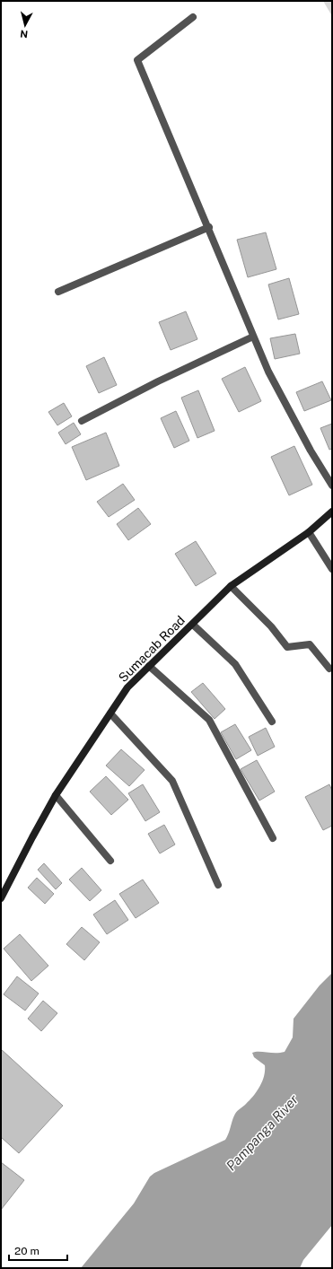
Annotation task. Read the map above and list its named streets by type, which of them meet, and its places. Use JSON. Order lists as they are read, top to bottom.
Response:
{
  "streets": {
    "main road": ["Sumacab Road"]
  },
  "water": ["Pampanga River"],
  "scale_bar": "20 m",
  "north": "bottom"
}
